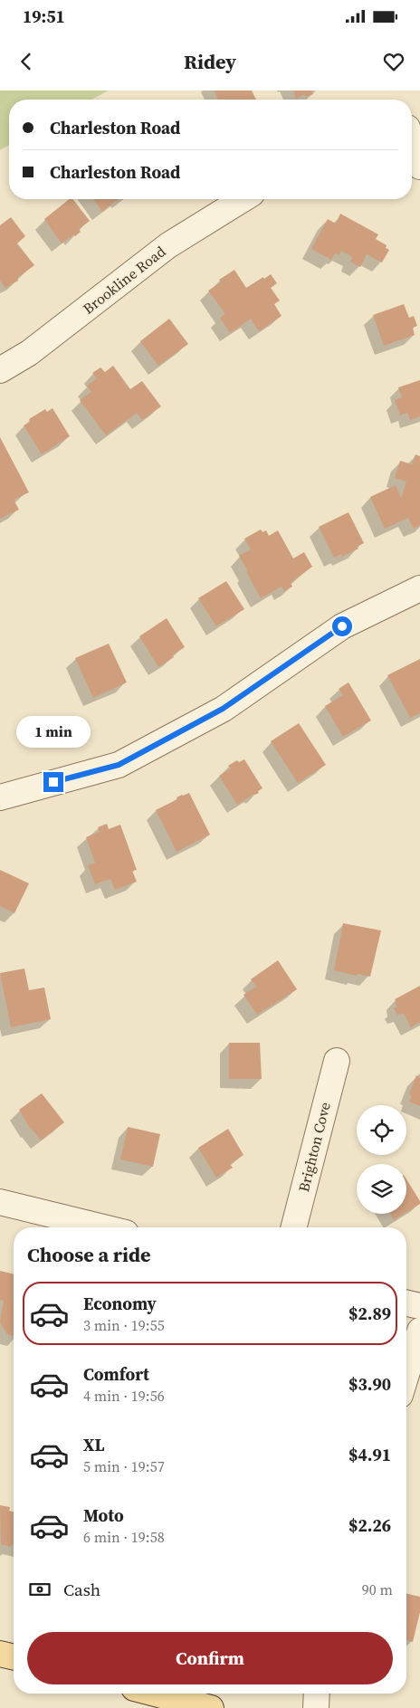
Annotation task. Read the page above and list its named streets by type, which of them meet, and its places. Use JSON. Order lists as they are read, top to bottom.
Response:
{
  "streets": {
    "street": ["Brookline Road", "Brighton Cove"]
  },
  "page": {
    "status": "19:51",
    "header": "Ridey",
    "banner": ["Charleston Road", "Charleston Road"],
    "bubble": "1 min",
    "heading": "Choose a ride",
    "list": [
      {
        "name": "Economy",
        "note": "3 min · 19:55",
        "value": "$2.89"
      },
      {
        "name": "Comfort",
        "note": "4 min · 19:56",
        "value": "$3.90"
      },
      {
        "name": "XL",
        "note": "5 min · 19:57",
        "value": "$4.91"
      },
      {
        "name": "Moto",
        "note": "6 min · 19:58",
        "value": "$2.26"
      }
    ],
    "pay": ["Cash", "90 m"],
    "buttons": "Confirm"
  }
}
